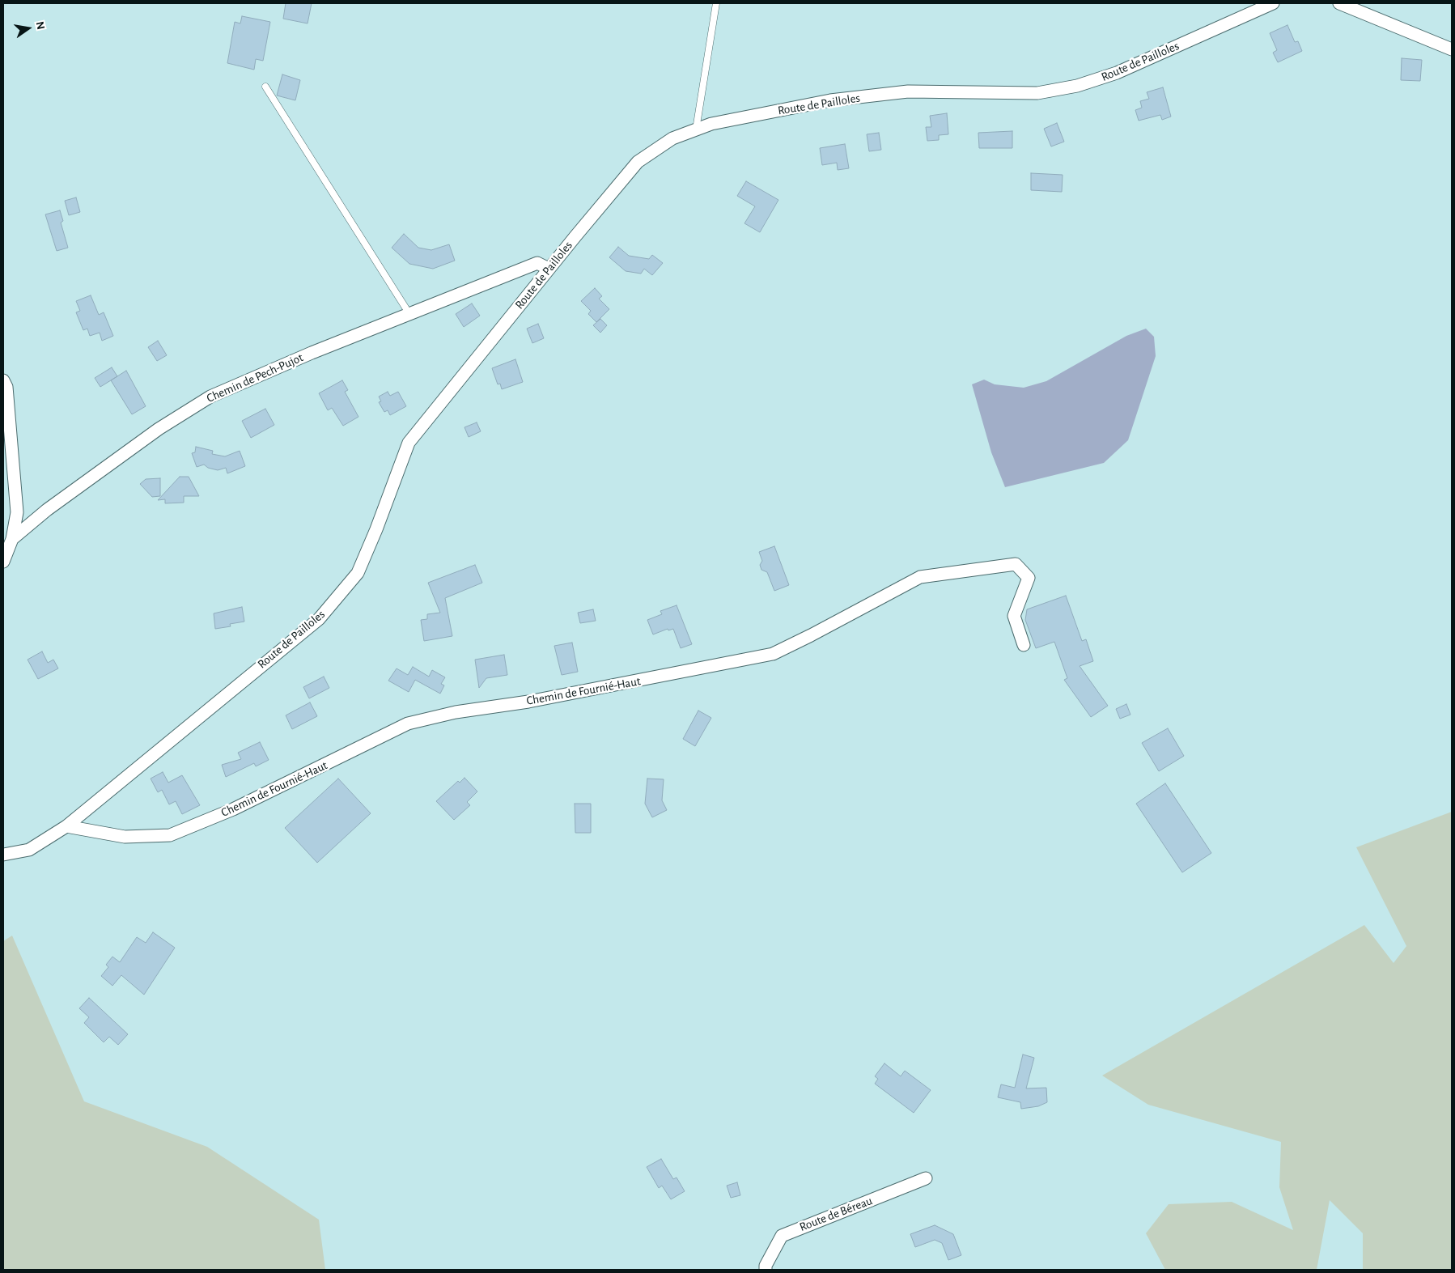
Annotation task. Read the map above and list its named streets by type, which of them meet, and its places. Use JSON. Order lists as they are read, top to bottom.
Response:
{
  "streets": {
    "street": [
      "Route de Pailloles",
      "Chemin de Pech-Pujot",
      "Chemin de Fournié-Haut",
      "Route de Béreau"
    ]
  },
  "crossings": [
    ["Route de Pailloles", "Chemin de Pech-Pujot"],
    ["Route de Pailloles", "Chemin de Fournié-Haut"]
  ],
  "north": "right"
}
